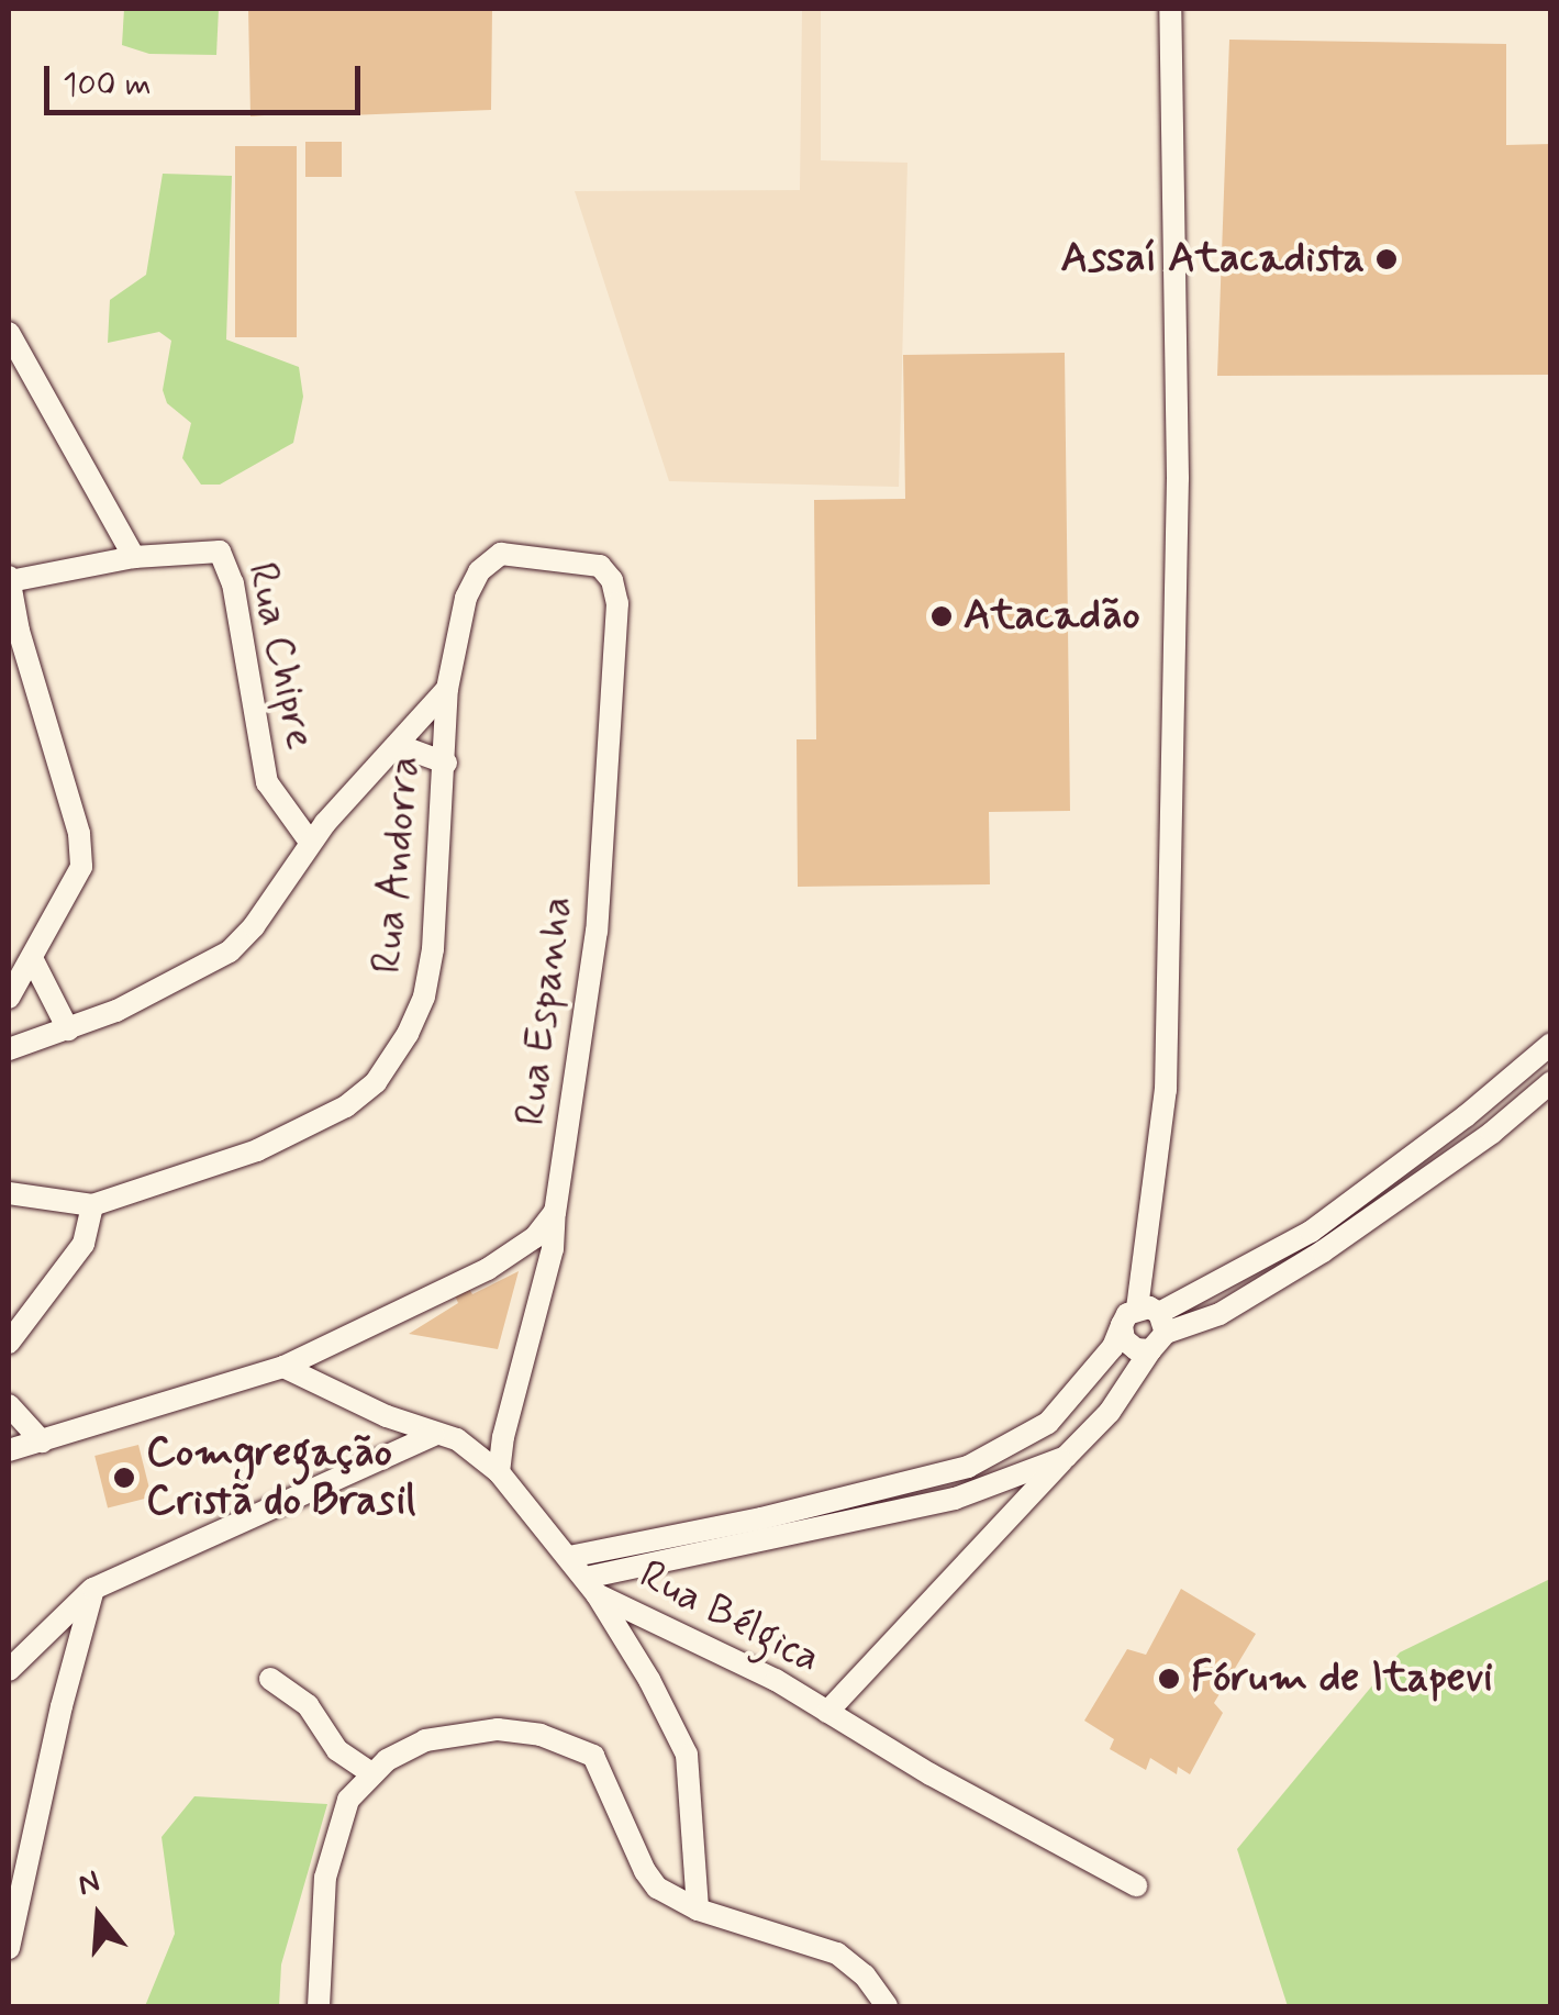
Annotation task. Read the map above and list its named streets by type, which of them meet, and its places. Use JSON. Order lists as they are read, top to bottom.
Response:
{
  "streets": {
    "street": [
      "Rua Chipre",
      "Rua Andorra",
      "Rua Espanha",
      "Rua Bélgica"
    ]
  },
  "crossings": [
    ["Rua Andorra", "Rua Espanha"]
  ],
  "places": [
    "Assaí Atacadista",
    "Atacadão",
    "Comgregação Cristã do Brasil",
    "Fórum de Itapevi"
  ],
  "scale_bar": "100 m",
  "north": "top"
}
